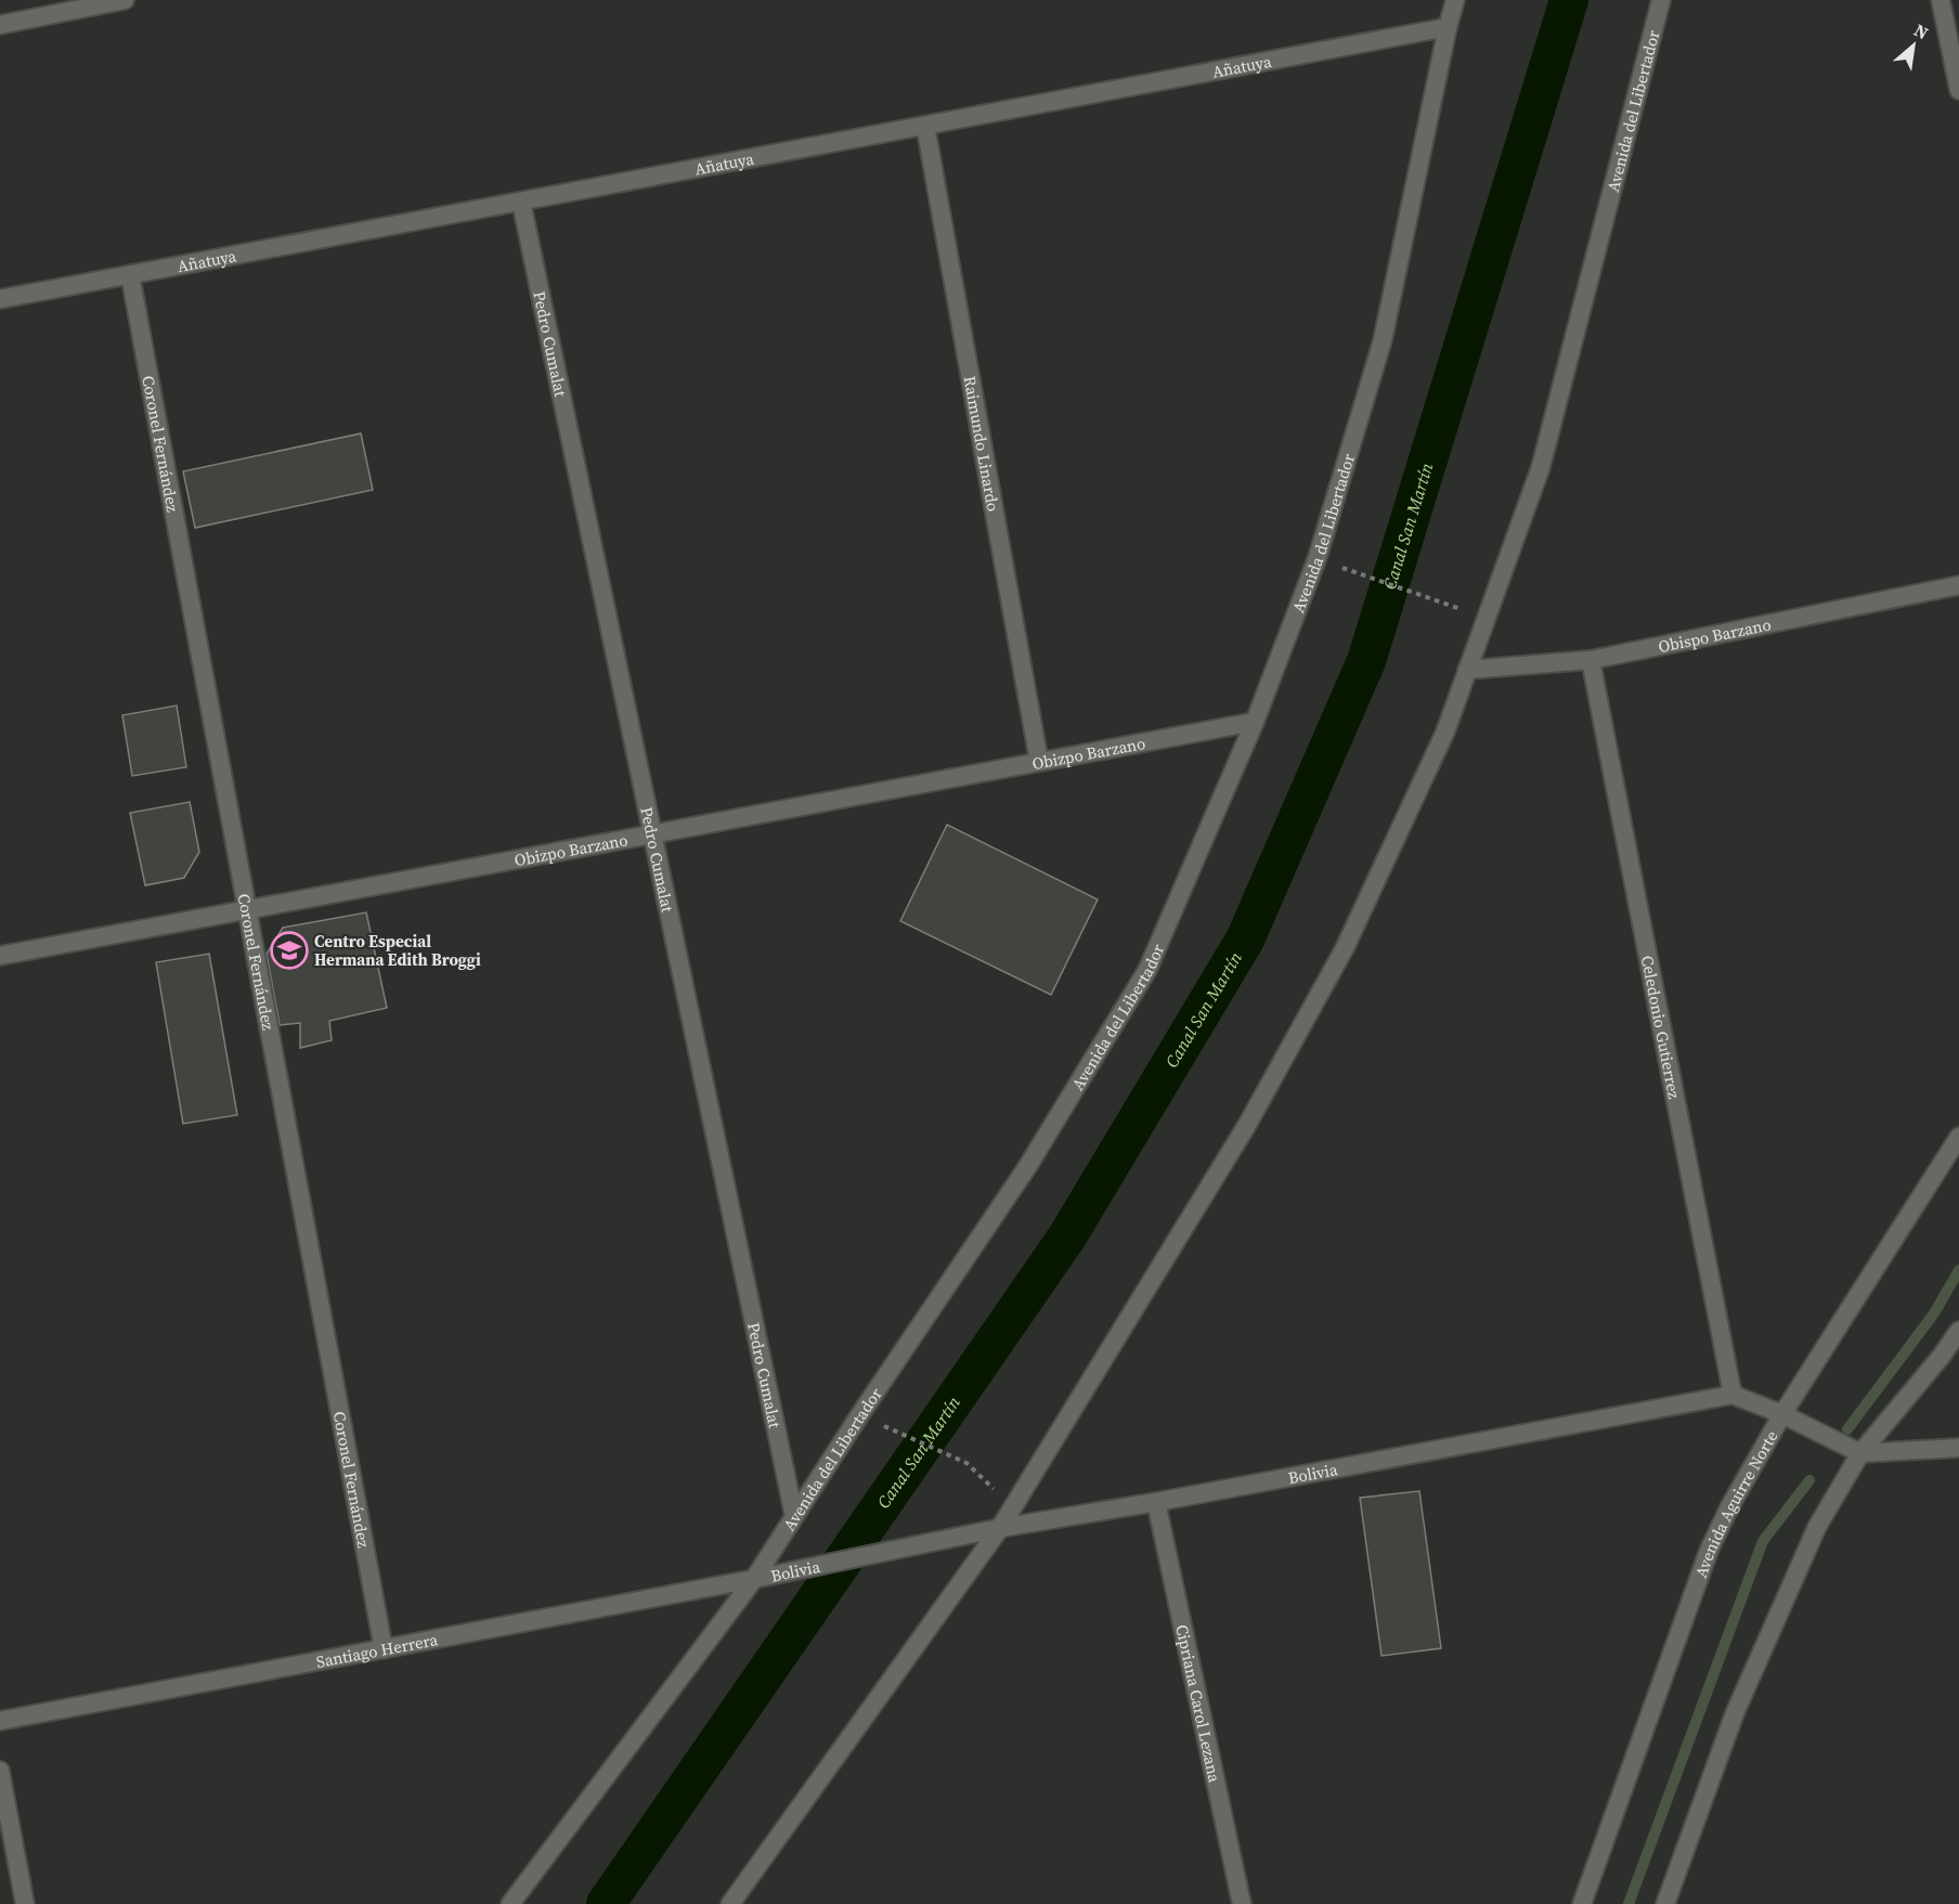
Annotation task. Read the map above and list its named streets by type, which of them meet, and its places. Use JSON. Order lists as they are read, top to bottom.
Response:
{
  "streets": {
    "street": [
      "Añatuya",
      "Avenida del Libertador",
      "Pedro Cumalat",
      "Raimundo Linardo",
      "Coronel Fernández",
      "Obispo Barzano",
      "Obizpo Barzano",
      "Celedonio Gutierrez",
      "Bolivia",
      "Avenida Aguirre Norte",
      "Santiago Herrera",
      "Cipriana Carol Lezana"
    ]
  },
  "crossings": [
    ["Añatuya", "Avenida del Libertador"],
    ["Añatuya", "Pedro Cumalat"],
    ["Añatuya", "Raimundo Linardo"],
    ["Añatuya", "Coronel Fernández"],
    ["Avenida del Libertador", "Pedro Cumalat"],
    ["Avenida del Libertador", "Obispo Barzano"],
    ["Avenida del Libertador", "Obizpo Barzano"],
    ["Avenida del Libertador", "Bolivia"],
    ["Avenida del Libertador", "Santiago Herrera"],
    ["Pedro Cumalat", "Obizpo Barzano"],
    ["Raimundo Linardo", "Obizpo Barzano"],
    ["Coronel Fernández", "Obizpo Barzano"],
    ["Coronel Fernández", "Santiago Herrera"],
    ["Obispo Barzano", "Celedonio Gutierrez"],
    ["Celedonio Gutierrez", "Bolivia"],
    ["Bolivia", "Santiago Herrera"],
    ["Bolivia", "Cipriana Carol Lezana"]
  ],
  "water": ["Canal San Martín"],
  "places": {
    "school or university": ["Centro Especial Hermana Edith Broggi"]
  },
  "north": "top right"
}
